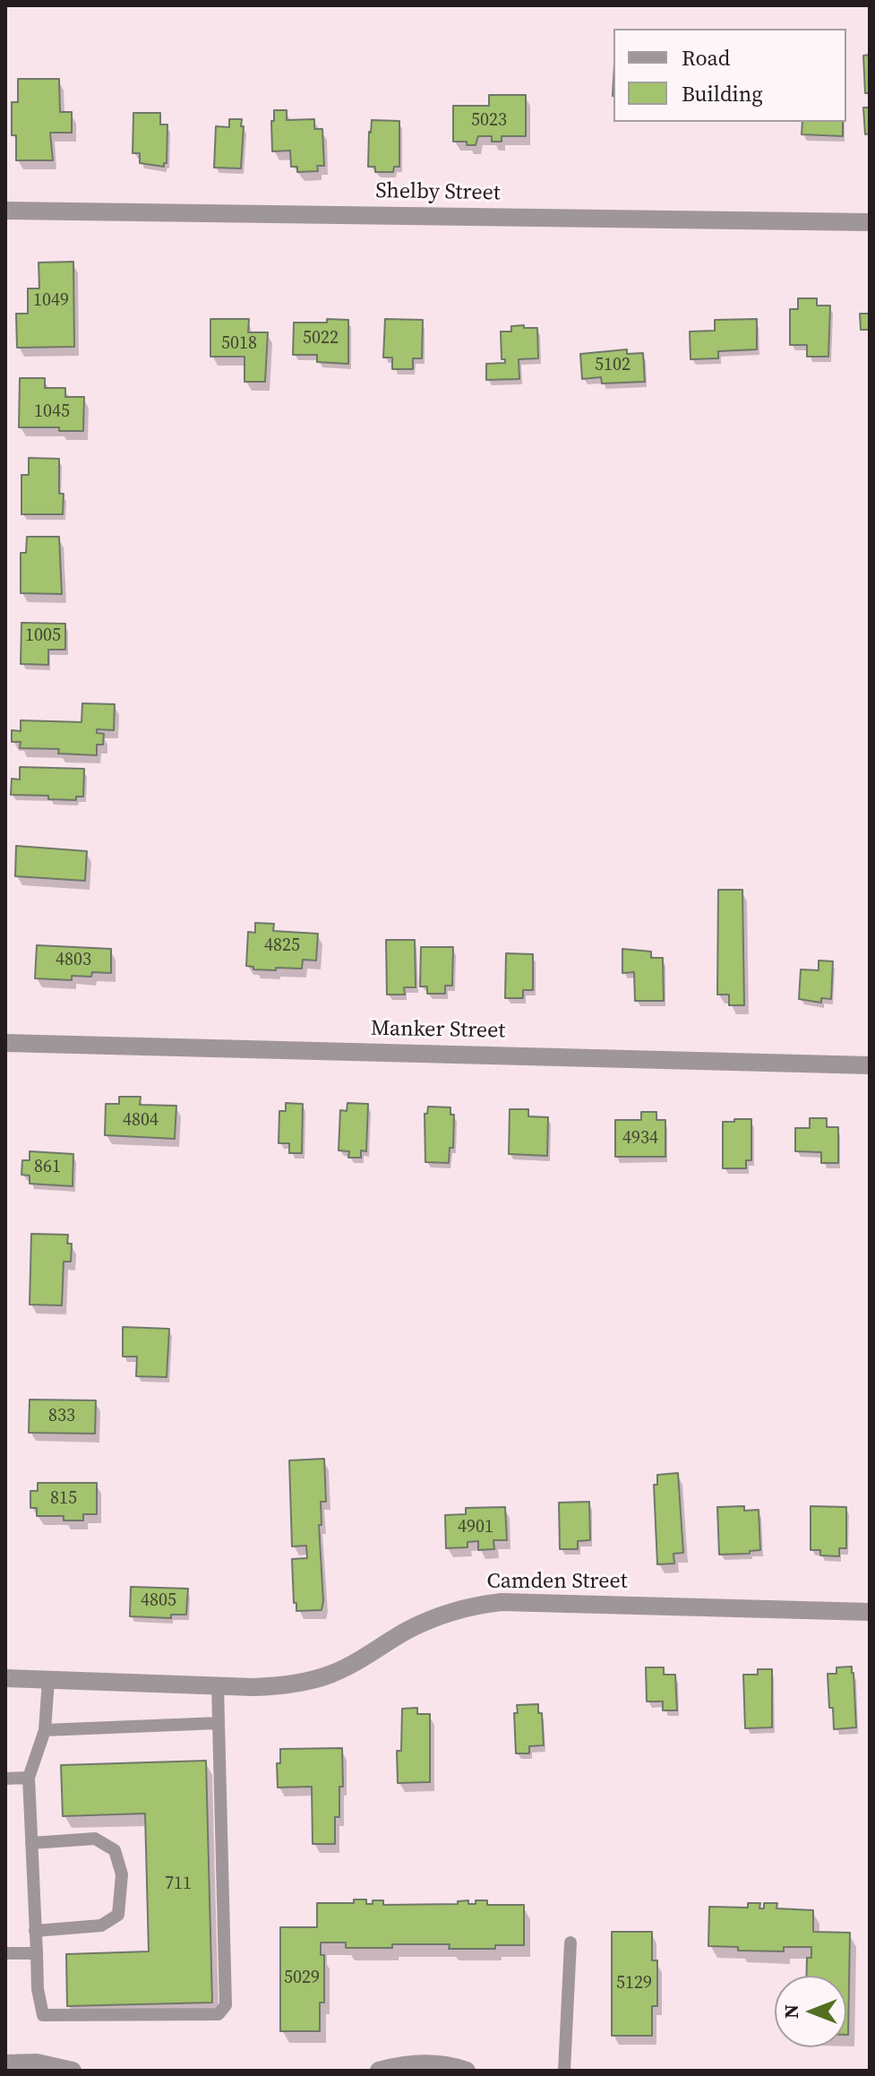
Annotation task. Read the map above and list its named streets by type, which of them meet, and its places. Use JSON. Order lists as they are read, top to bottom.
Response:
{
  "streets": {
    "street": ["Shelby Street", "Manker Street", "Camden Street"]
  },
  "house_numbers": [
    "5023",
    "1049",
    "5022",
    "5018",
    "5102",
    "1045",
    "1005",
    "4825",
    "4803",
    "4804",
    "4934",
    "861",
    "833",
    "815",
    "4901",
    "4805",
    "711",
    "5029",
    "5129"
  ],
  "legend": ["Road", "Building"],
  "north": "left"
}
